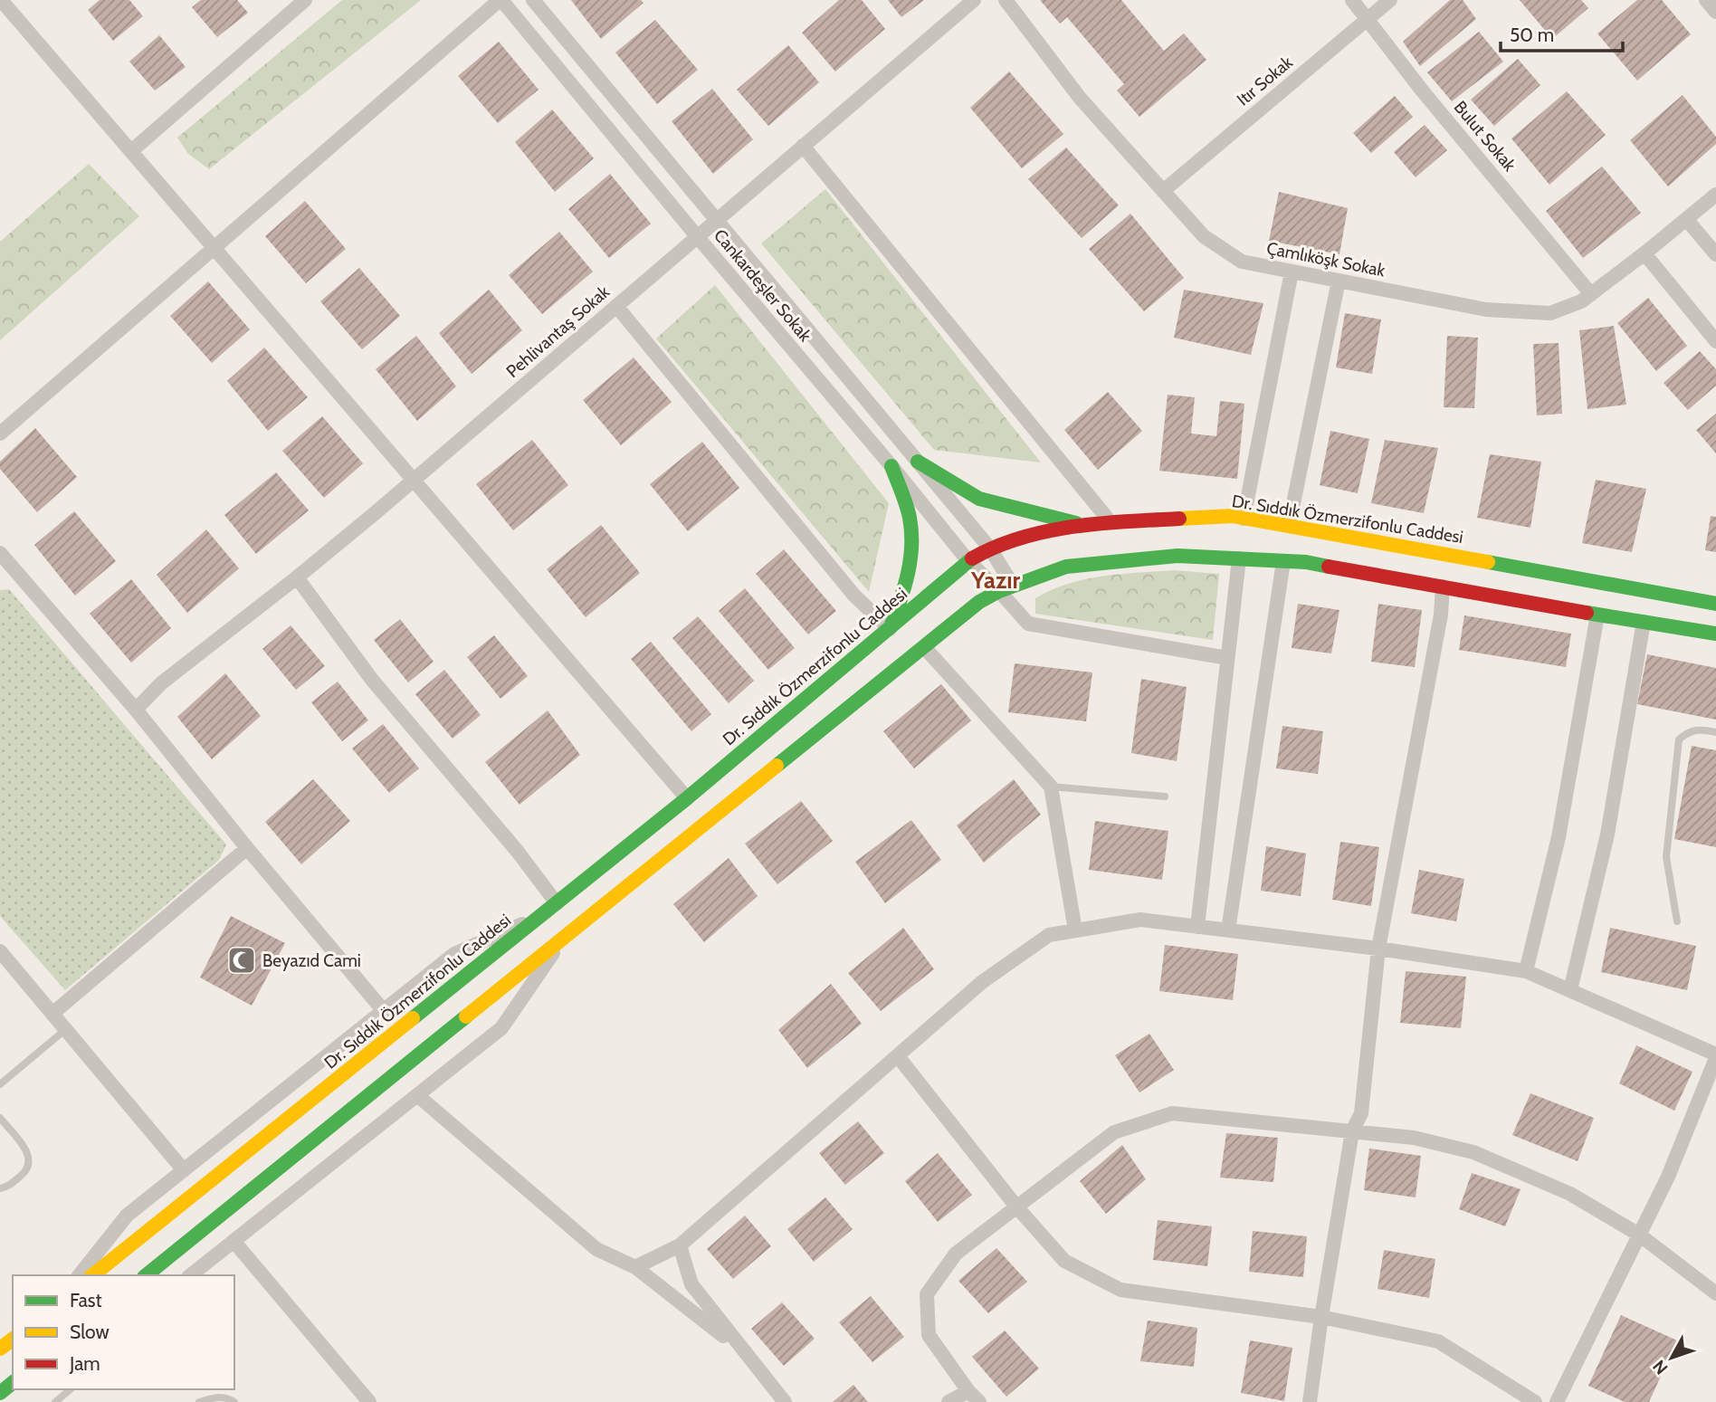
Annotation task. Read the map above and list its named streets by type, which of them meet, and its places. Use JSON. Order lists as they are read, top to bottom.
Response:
{
  "streets": {
    "main road": ["Dr. Sıddık Özmerzifonlu Caddesi"],
    "street": [
      "Itır Sokak",
      "Bulut Sokak",
      "Çamlıköşk Sokak",
      "Cankardeşler Sokak",
      "Pehlivantaş Sokak"
    ]
  },
  "crossings": [
    ["Itır Sokak", "Bulut Sokak"],
    ["Itır Sokak", "Çamlıköşk Sokak"],
    ["Bulut Sokak", "Çamlıköşk Sokak"],
    ["Cankardeşler Sokak", "Pehlivantaş Sokak"],
    ["Cankardeşler Sokak", "Dr. Sıddık Özmerzifonlu Caddesi"]
  ],
  "districts": ["Yazır"],
  "places": {
    "mosque": ["Beyazıd Cami"]
  },
  "legend": ["Fast", "Slow", "Jam"],
  "scale_bar": "50 m",
  "north": "bottom left"
}
